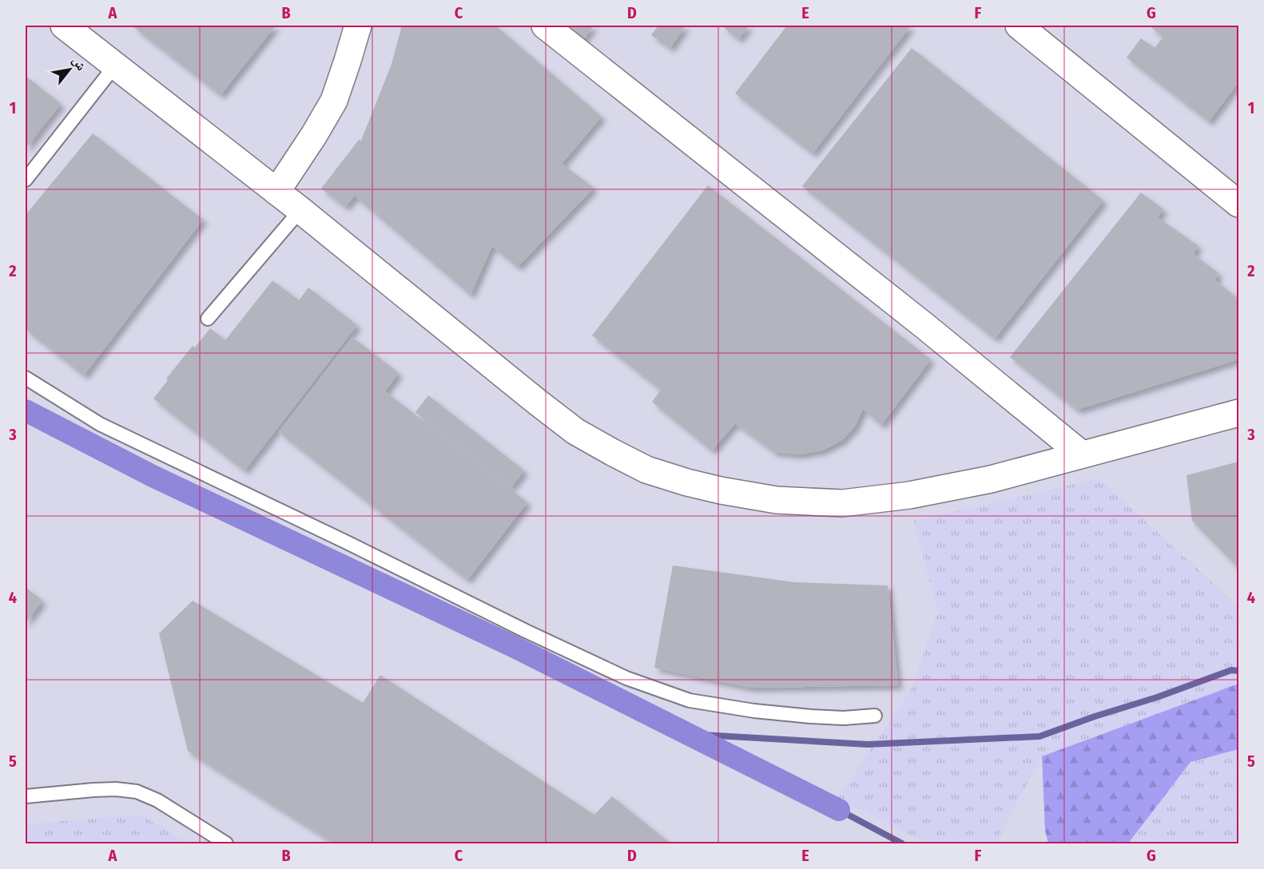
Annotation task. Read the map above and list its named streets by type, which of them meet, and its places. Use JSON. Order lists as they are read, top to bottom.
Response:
{
  "north": "top right",
  "grid": {
    "columns": [
      "A",
      "B",
      "C",
      "D",
      "E",
      "F",
      "G"
    ],
    "rows": [
      "1",
      "2",
      "3",
      "4",
      "5"
    ]
  }
}
